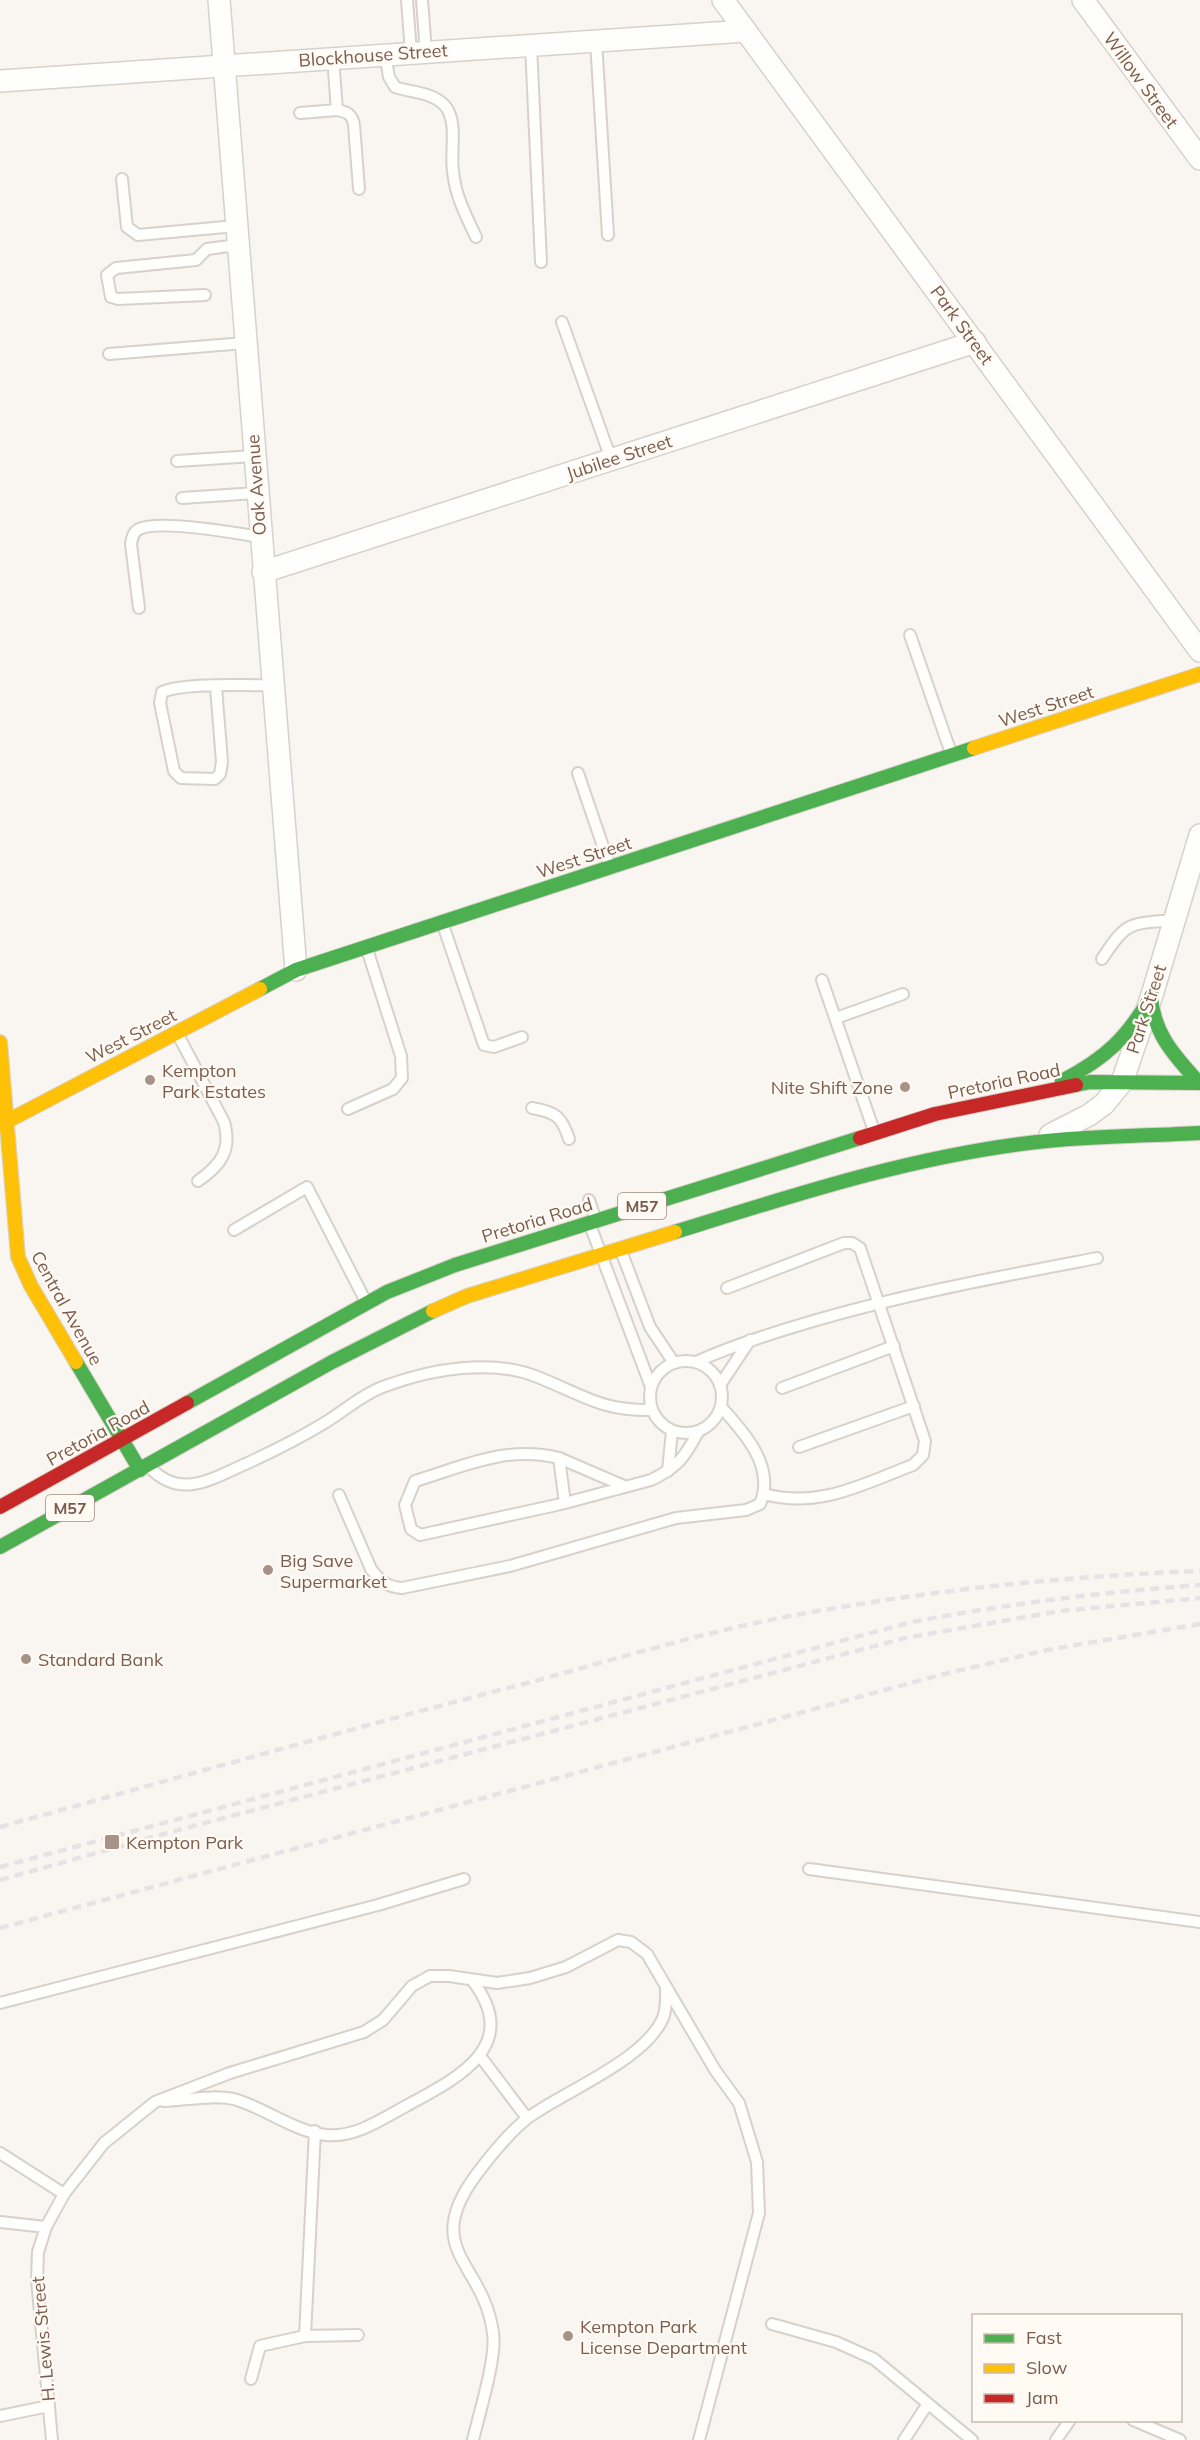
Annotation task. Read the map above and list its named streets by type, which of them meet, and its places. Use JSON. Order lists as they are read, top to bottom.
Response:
{
  "streets": {
    "main road": [
      "West Street",
      "Pretoria Road",
      "M57",
      "Central Avenue"
    ],
    "street": [
      "Blockhouse Street",
      "Willow Street",
      "Park Street",
      "Jubilee Street",
      "Oak Avenue"
    ],
    "lane": ["H. Lewis Street"]
  },
  "crossings": [
    ["Blockhouse Street", "Park Street"],
    ["Blockhouse Street", "Oak Avenue"],
    ["Park Street", "Jubilee Street"],
    ["Park Street", "Pretoria Road"],
    ["Park Street", "M57"],
    ["Jubilee Street", "Oak Avenue"],
    ["Oak Avenue", "West Street"],
    ["West Street", "Central Avenue"],
    ["Pretoria Road", "Central Avenue"],
    ["M57", "Central Avenue"]
  ],
  "places": {
    "other": [
      "Kempton Park Estates",
      "Nite Shift Zone",
      "Big Save Supermarket",
      "Standard Bank",
      "Kempton Park License Department"
    ],
    "transit": ["Kempton Park"]
  },
  "legend": ["Fast", "Slow", "Jam"]
}
